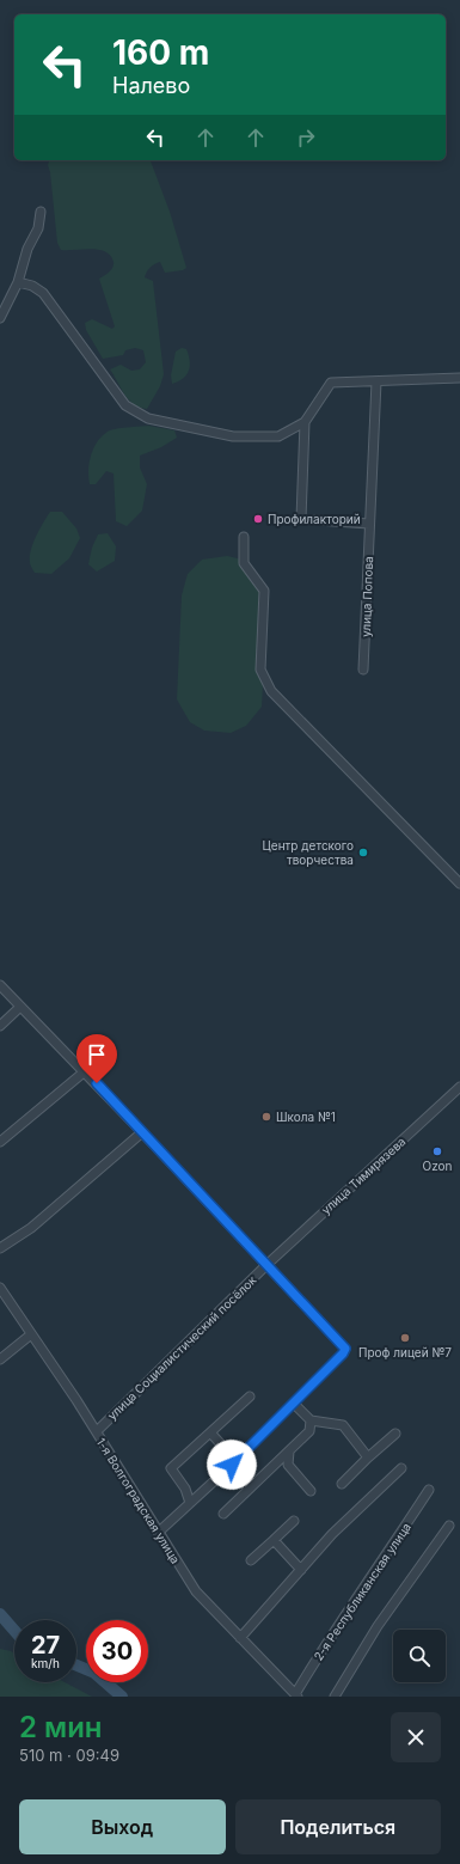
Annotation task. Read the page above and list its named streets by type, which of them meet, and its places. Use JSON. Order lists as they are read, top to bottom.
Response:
{
  "streets": {
    "street": [
      "улица Попова",
      "улица Тимирязева",
      "улица Социалистический посёлок",
      "1-я Волгоградская улица",
      "2-я Республиканская улица"
    ]
  },
  "crossings": [
    ["улица Тимирязева", "улица Социалистический посёлок"],
    ["улица Социалистический посёлок", "1-я Волгоградская улица"],
    ["1-я Волгоградская улица", "2-я Республиканская улица"]
  ],
  "places": [
    "Профилакторий",
    "Центр детского творчества",
    "Школа №1",
    "Ozon",
    "Проф лицей №7"
  ],
  "page": {
    "turn": ["160 m", "Налево"],
    "speed": "27 km/h",
    "limit": "30",
    "heading": ["2 мин", "510 m · 09:49"],
    "buttons": ["Выход", "Поделиться"]
  }
}
